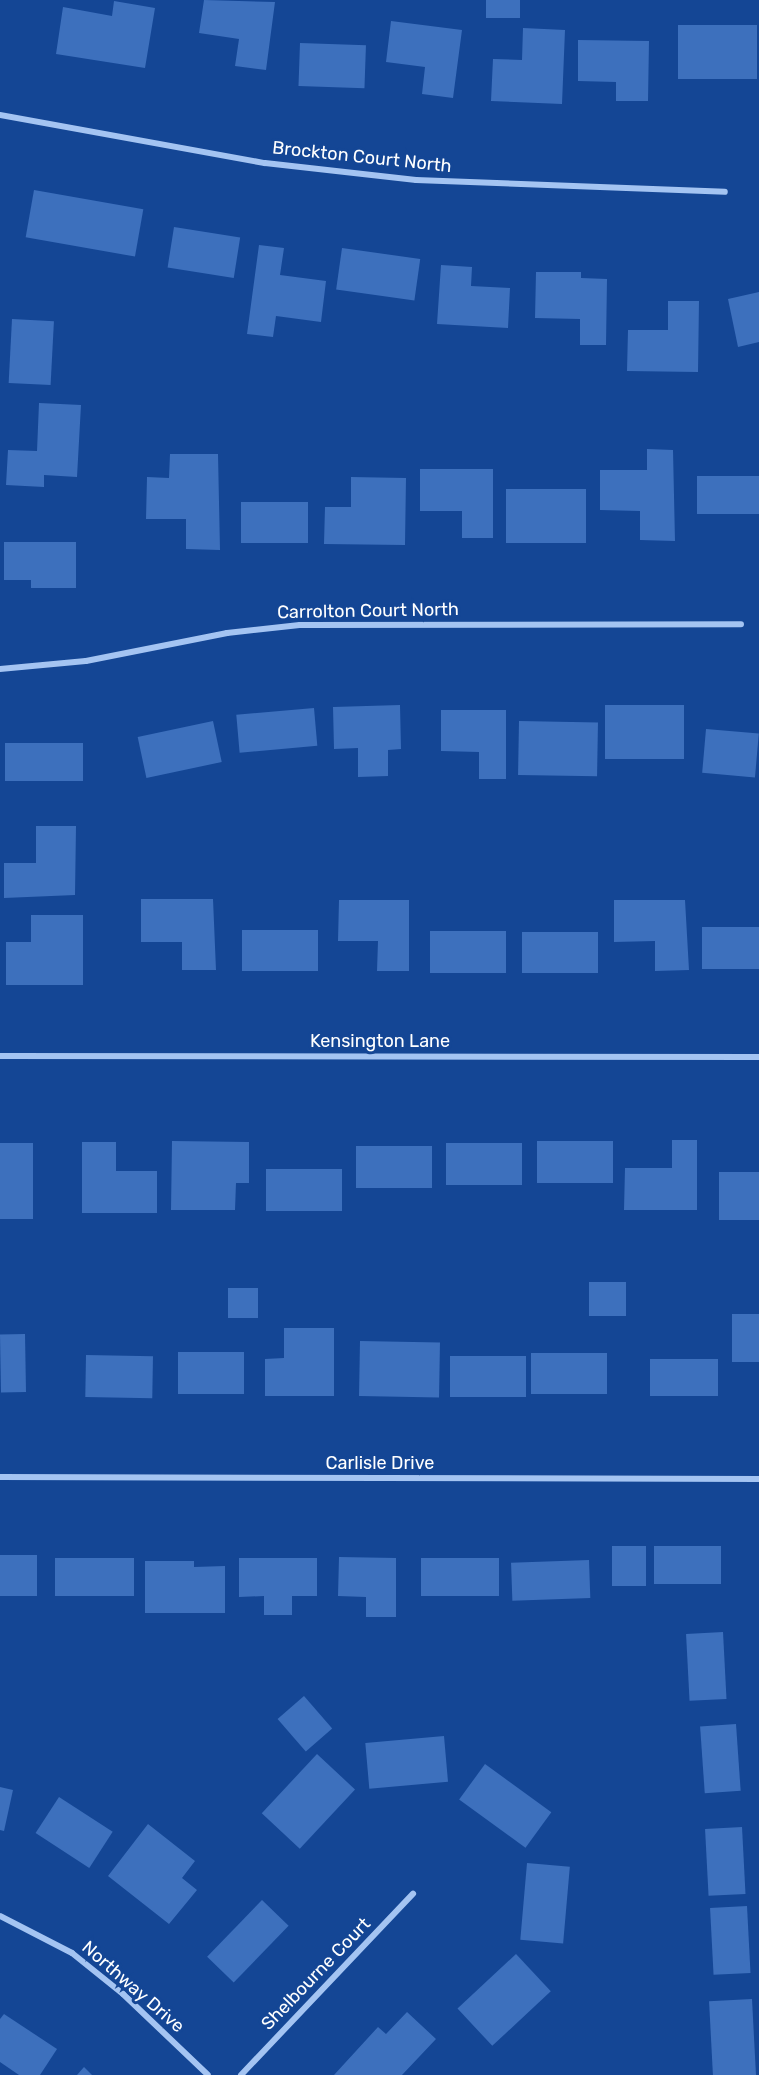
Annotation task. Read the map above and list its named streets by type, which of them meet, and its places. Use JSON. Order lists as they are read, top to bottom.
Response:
{
  "streets": {
    "street": [
      "Brockton Court North",
      "Carrolton Court North",
      "Kensington Lane",
      "Carlisle Drive",
      "Shelbourne Court",
      "Northway Drive"
    ]
  }
}
